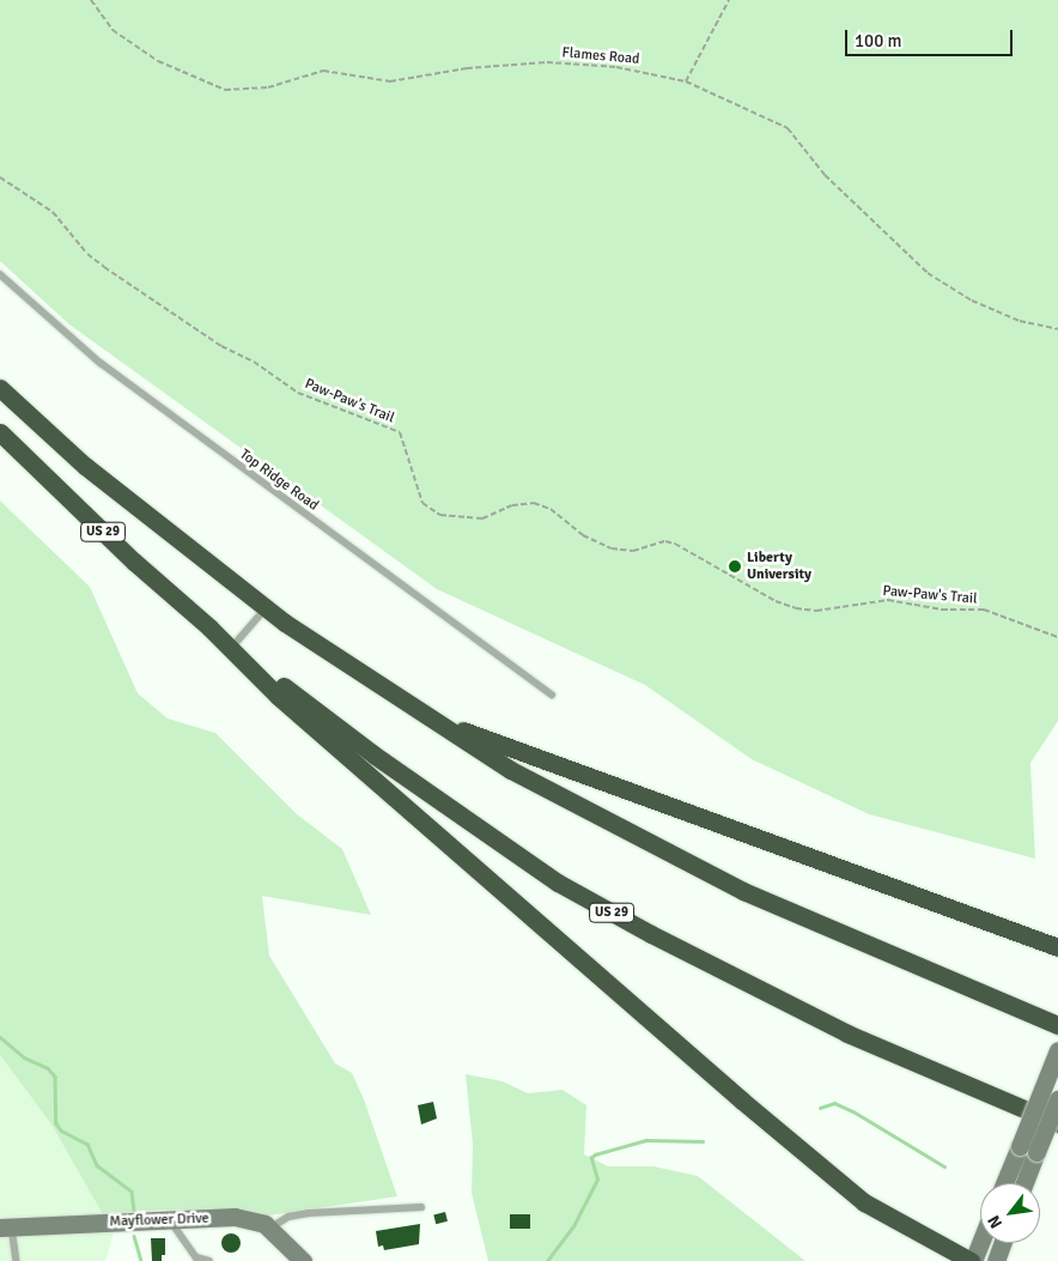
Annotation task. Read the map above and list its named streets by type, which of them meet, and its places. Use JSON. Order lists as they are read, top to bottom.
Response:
{
  "streets": {
    "highway": ["US 29"],
    "main road": ["Mayflower Drive"],
    "lane": ["Top Ridge Road"],
    "path": ["Flames Road", "Paw-Paw's Trail"]
  },
  "places": ["Liberty University"],
  "scale_bar": "100 m",
  "north": "bottom left"
}
